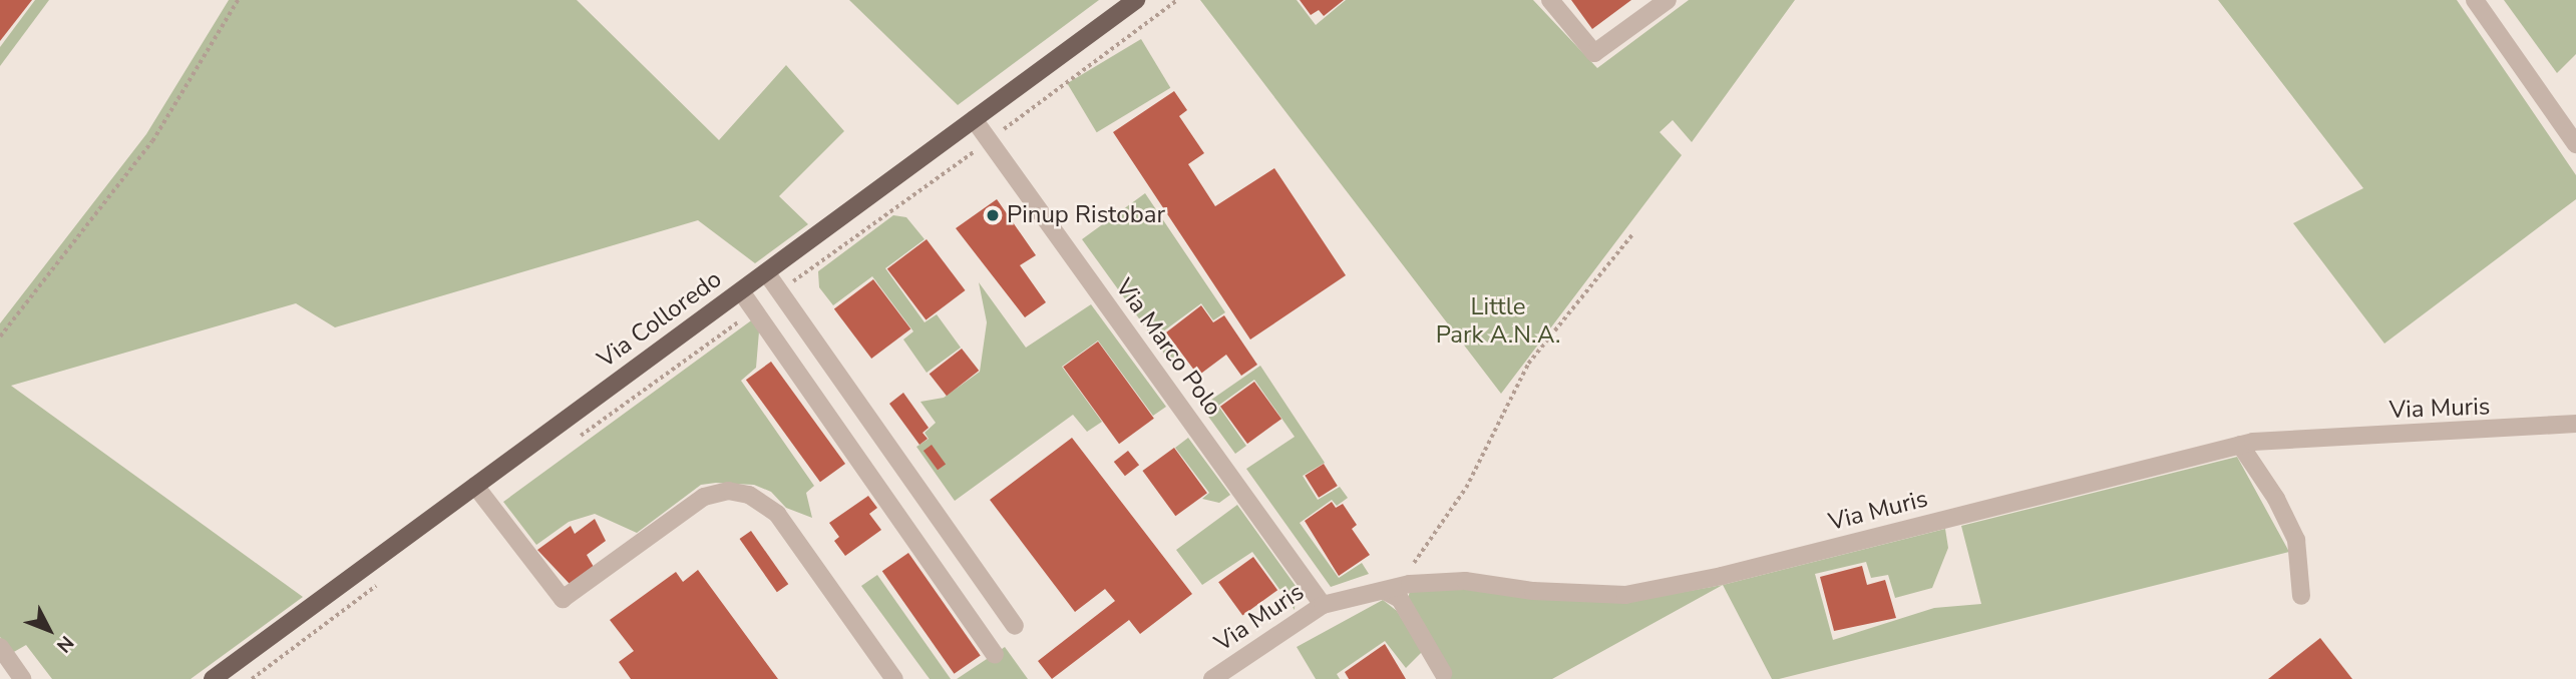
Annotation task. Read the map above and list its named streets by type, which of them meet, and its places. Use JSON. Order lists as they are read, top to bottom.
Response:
{
  "streets": {
    "main road": ["Via Colloredo"],
    "street": ["Via Marco Polo", "Via Muris"]
  },
  "crossings": [
    ["Via Colloredo", "Via Marco Polo"],
    ["Via Marco Polo", "Via Muris"]
  ],
  "parks": ["Little Park A.N.A."],
  "places": ["Pinup Ristobar"],
  "north": "bottom right"
}
